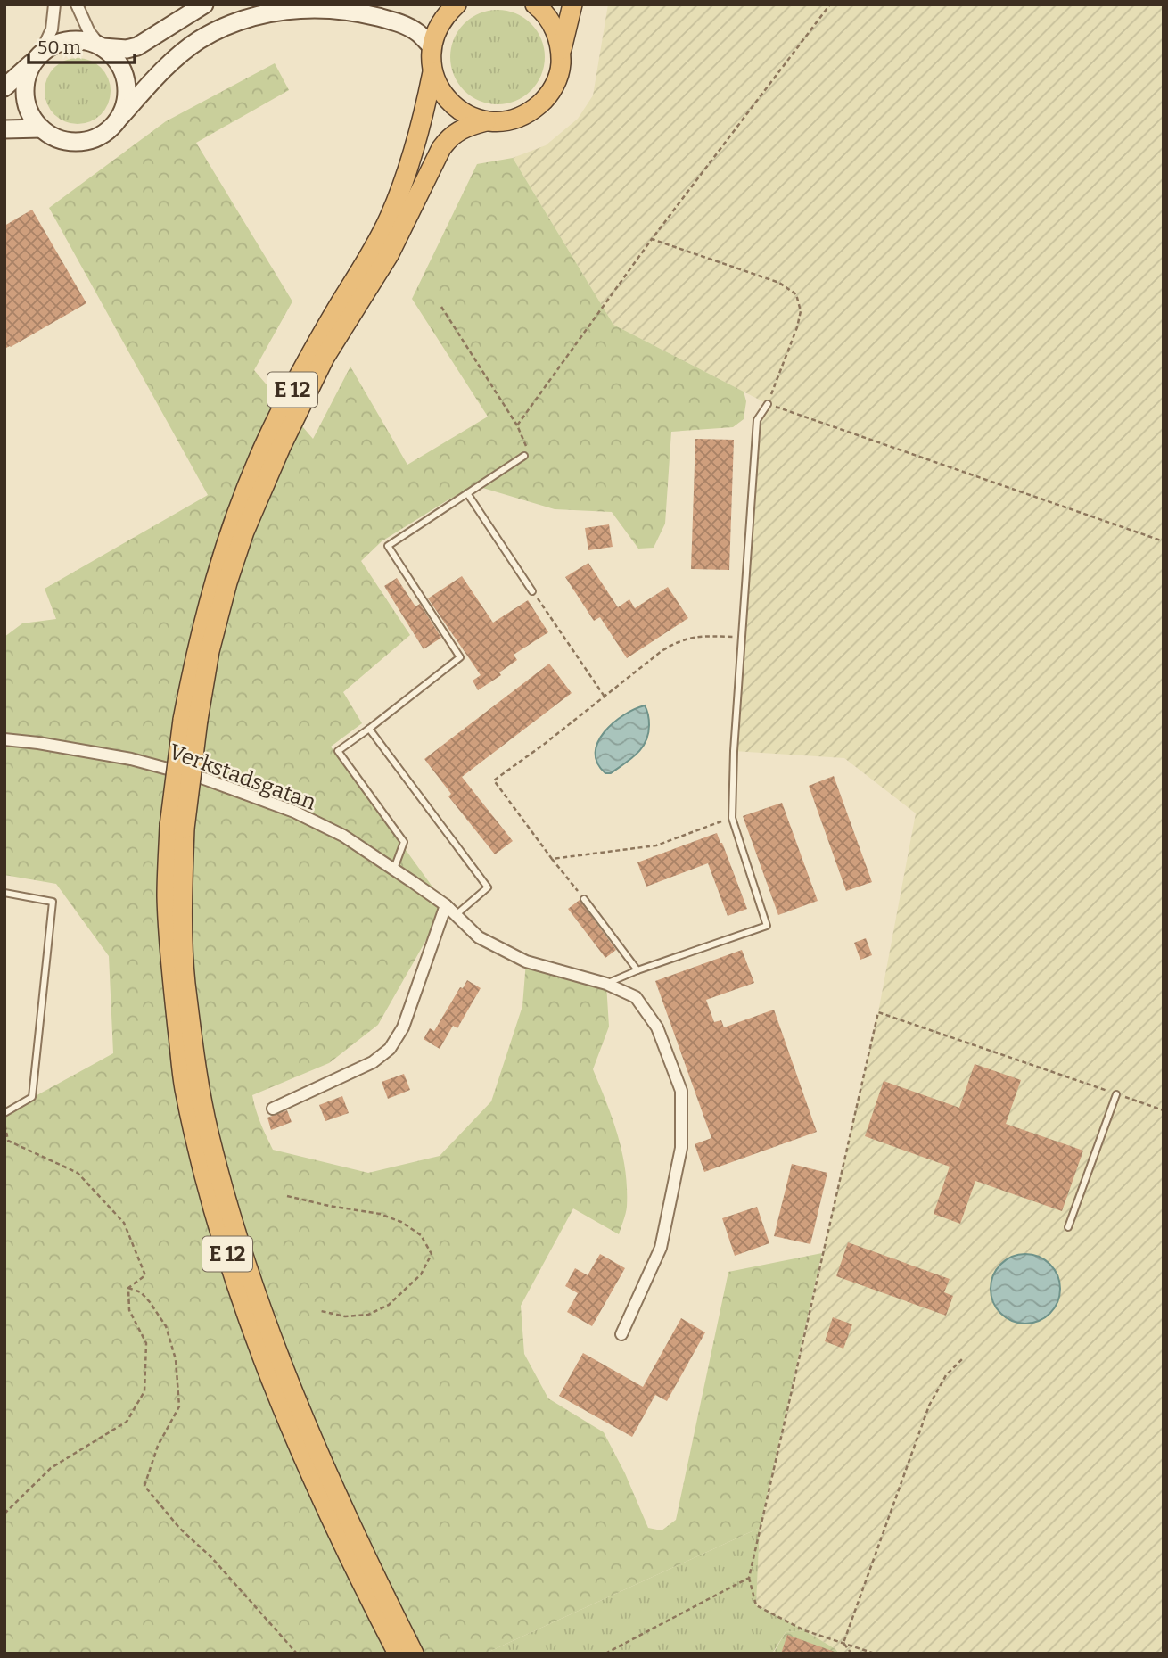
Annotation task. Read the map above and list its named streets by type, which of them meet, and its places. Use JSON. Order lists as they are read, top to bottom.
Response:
{
  "streets": {
    "highway": ["E 12"],
    "street": ["Verkstadsgatan"]
  },
  "scale_bar": "50 m"
}
